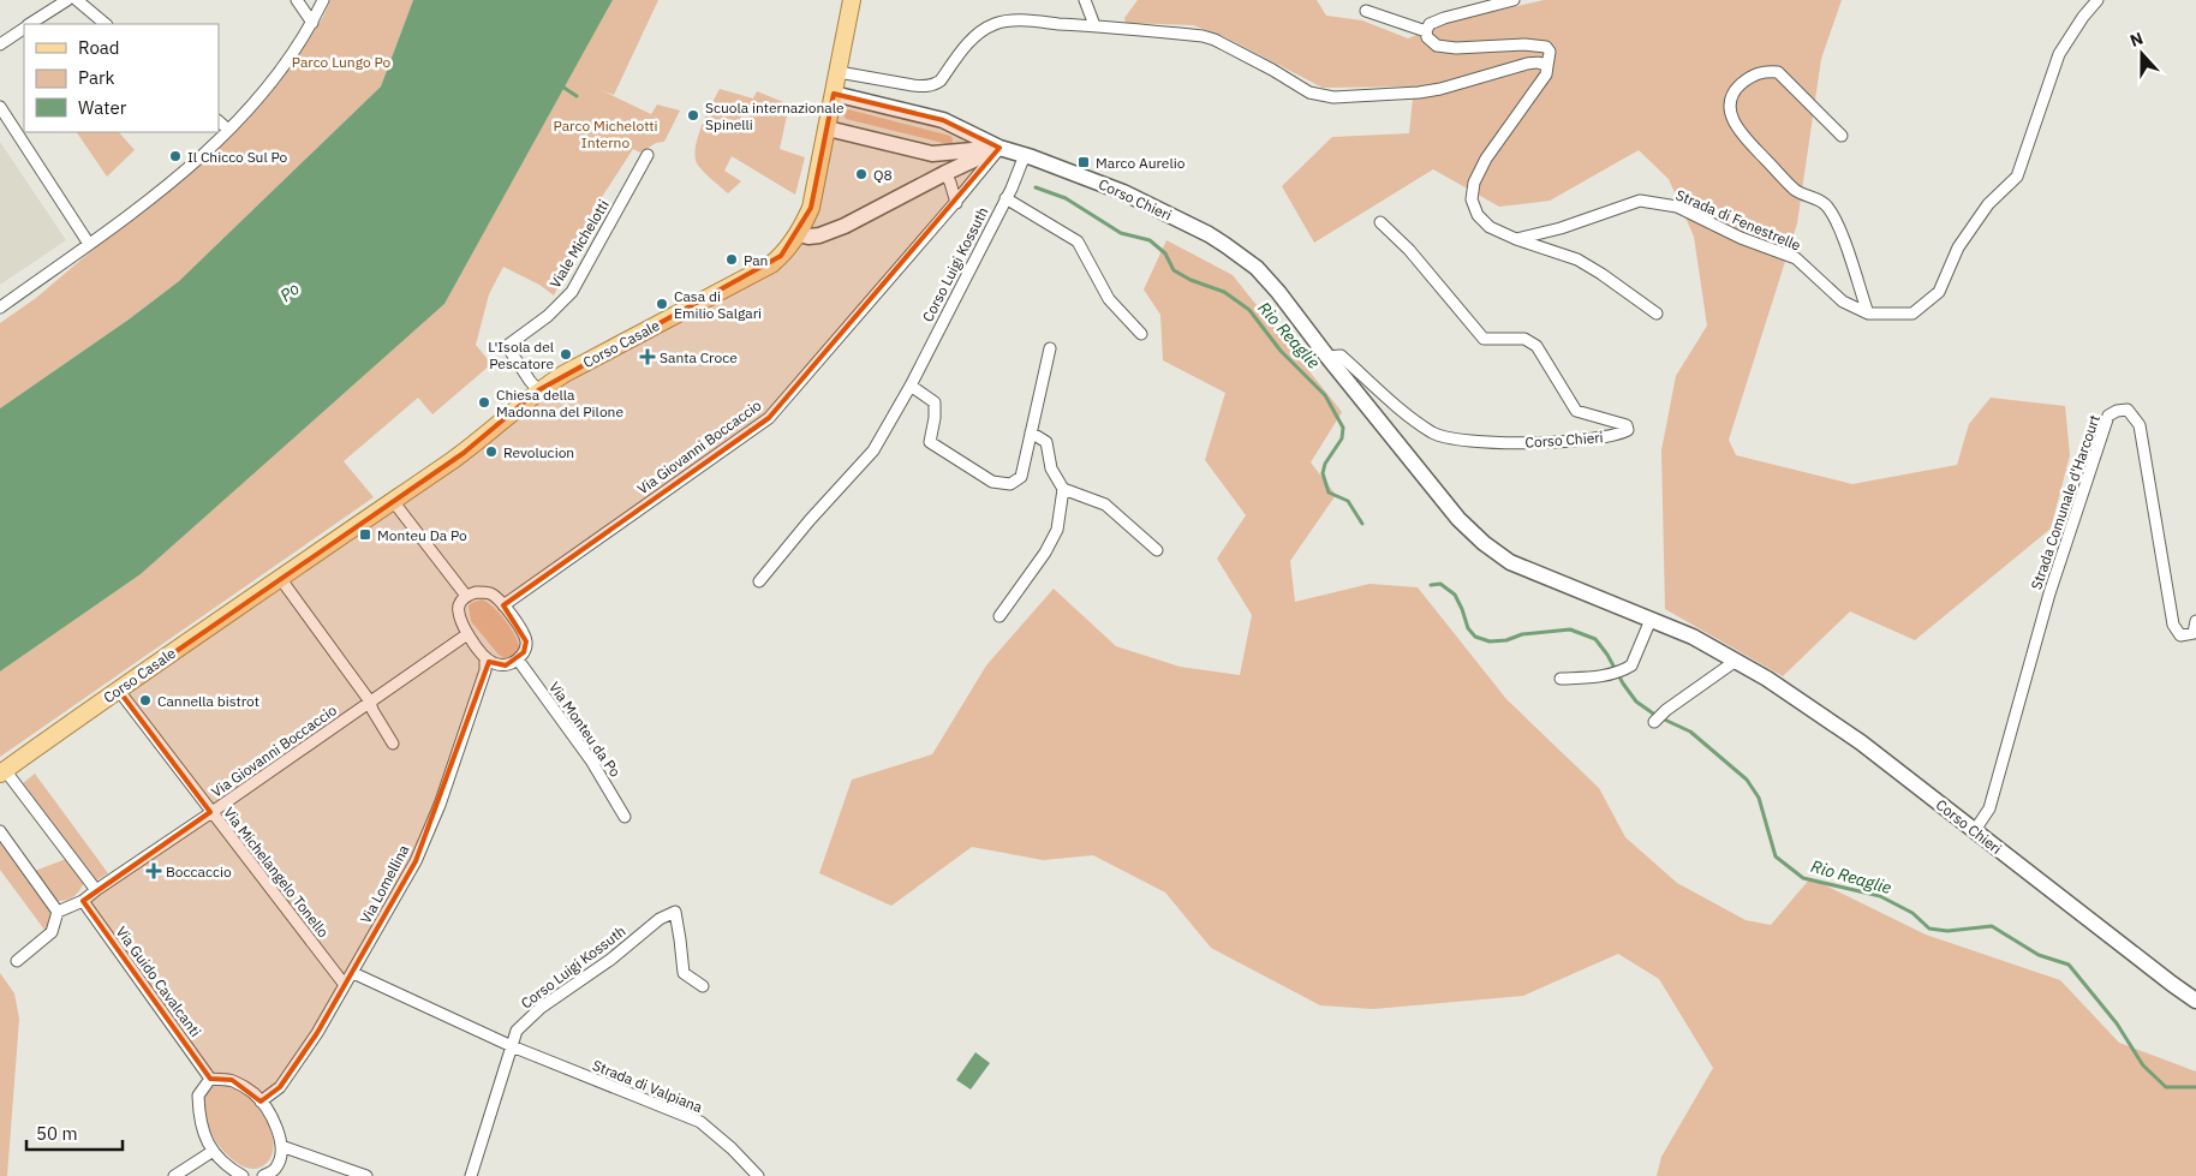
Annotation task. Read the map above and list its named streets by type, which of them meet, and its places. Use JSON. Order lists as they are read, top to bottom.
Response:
{
  "streets": {
    "main road": ["Corso Chieri", "Corso Casale"],
    "street": [
      "Strada di Fenestrelle",
      "Viale Michelotti",
      "Corso Luigi Kossuth",
      "Via Giovanni Boccaccio",
      "Strada Comunale d'Harcourt",
      "Via Monteu da Po",
      "Via Michelangelo Tonello",
      "Via Lomellina",
      "Via Guido Cavalcanti",
      "Strada di Valpiana"
    ]
  },
  "crossings": [
    ["Corso Chieri", "Corso Luigi Kossuth"],
    ["Corso Chieri", "Via Giovanni Boccaccio"],
    ["Corso Chieri", "Strada Comunale d'Harcourt"],
    ["Viale Michelotti", "Corso Casale"],
    ["Corso Luigi Kossuth", "Strada di Valpiana"],
    ["Corso Casale", "Via Michelangelo Tonello"],
    ["Via Giovanni Boccaccio", "Via Michelangelo Tonello"],
    ["Via Giovanni Boccaccio", "Via Guido Cavalcanti"],
    ["Via Michelangelo Tonello", "Via Lomellina"]
  ],
  "water": ["Po", "Rio Reaglie"],
  "parks": ["Parco Lungo Po", "Parco Michelotti Interno"],
  "places": {
    "other": [
      "Scuola internazionale Spinelli",
      "Il Chicco Sul Po",
      "Q8",
      "Pan",
      "Casa di Emilio Salgari",
      "L'Isola del Pescatore",
      "Chiesa della Madonna del Pilone",
      "Revolucion",
      "Cannella bistrot"
    ],
    "transit": ["Marco Aurelio", "Monteu Da Po"],
    "health": ["Santa Croce", "Boccaccio"]
  },
  "legend": ["Road", "Park", "Water"],
  "scale_bar": "50 m",
  "north": "top"
}
